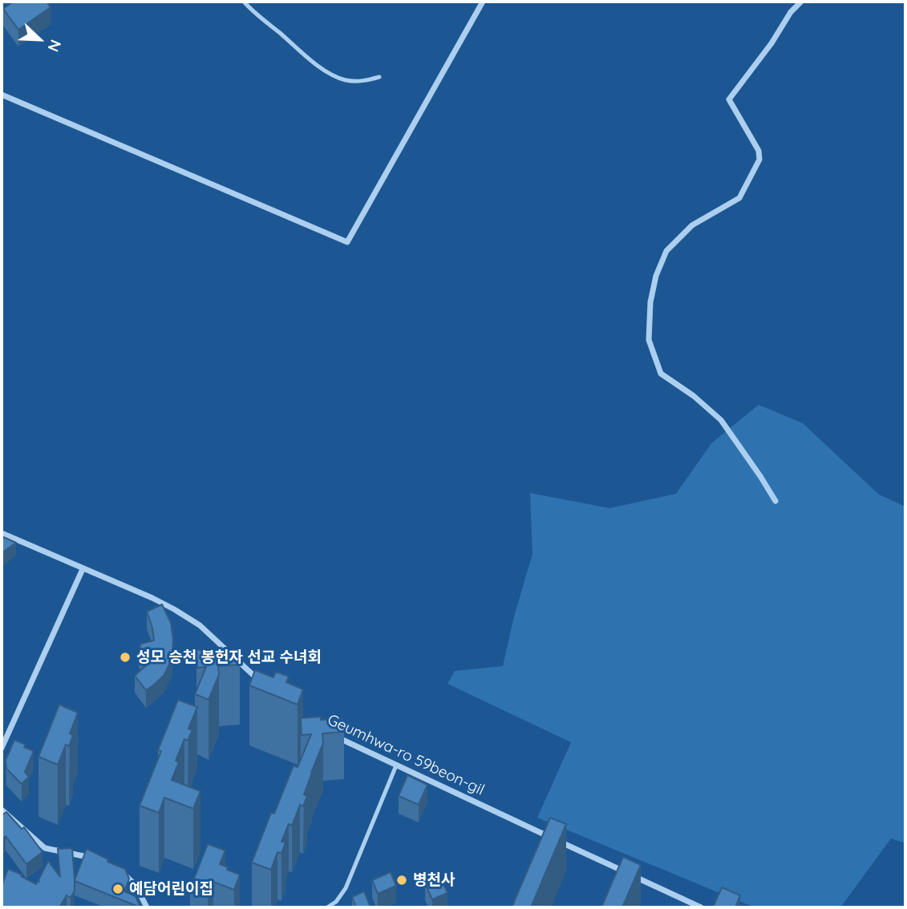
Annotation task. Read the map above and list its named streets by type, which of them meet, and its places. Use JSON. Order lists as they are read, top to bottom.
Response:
{
  "streets": {
    "street": ["Geumhwa-ro 59beon-gil"]
  },
  "places": ["성모 승천 봉헌자 선교 수녀회", "병천사", "예담어린이집"],
  "north": "bottom right"
}
